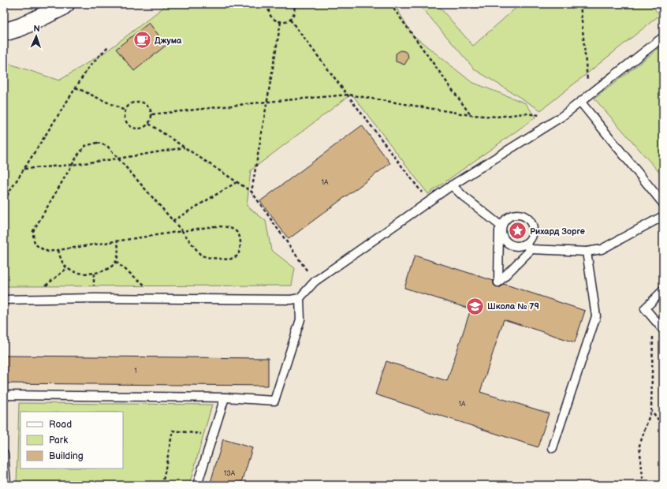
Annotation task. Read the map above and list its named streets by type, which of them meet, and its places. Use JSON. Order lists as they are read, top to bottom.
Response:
{
  "places": {
    "cafe": ["Джума"],
    "place": ["Рихард Зорге"],
    "school or university": ["Школа № 79"]
  },
  "house_numbers": [
    "1А",
    "1",
    "1А",
    "13А"
  ],
  "legend": ["Road", "Park", "Building"],
  "north": "top"
}
